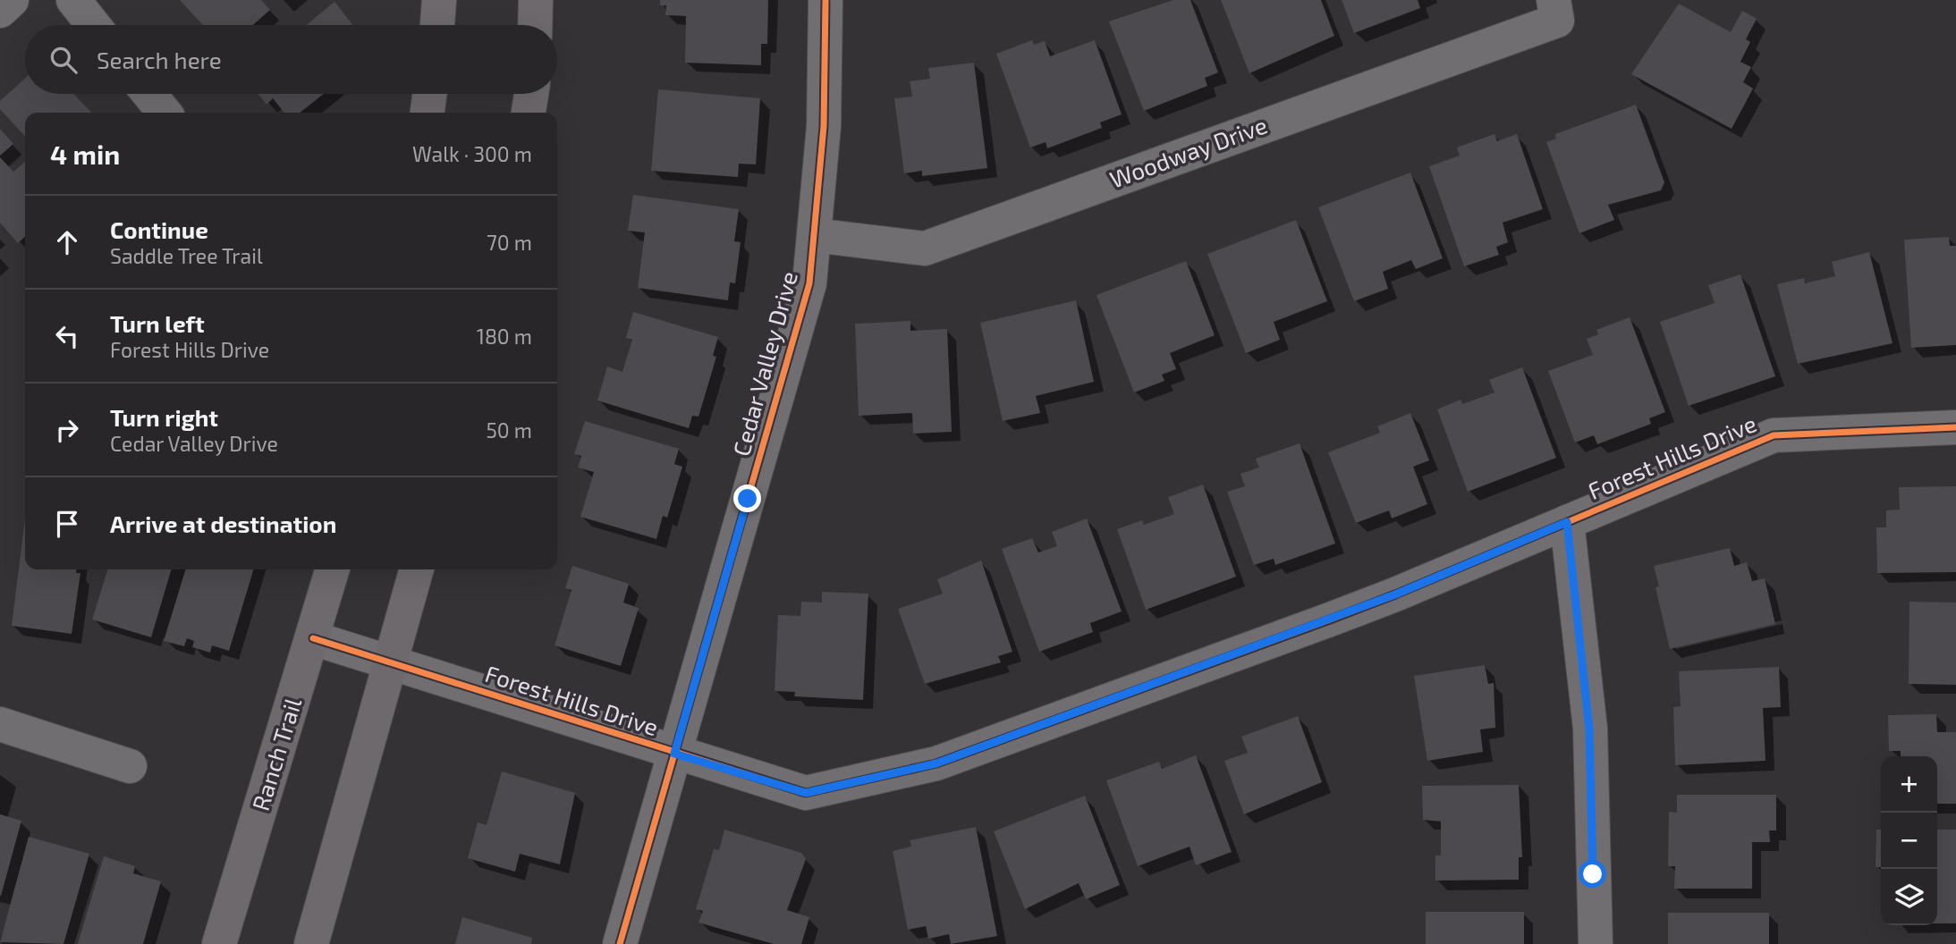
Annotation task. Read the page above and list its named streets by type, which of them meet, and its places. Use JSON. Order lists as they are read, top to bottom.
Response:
{
  "streets": {
    "main road": ["Ranch Trail"],
    "street": ["Woodway Drive", "Cedar Valley Drive", "Forest Hills Drive"]
  },
  "crossings": [
    ["Woodway Drive", "Cedar Valley Drive"],
    ["Cedar Valley Drive", "Forest Hills Drive"],
    ["Forest Hills Drive", "Ranch Trail"]
  ],
  "page": {
    "search": "Search here",
    "heading": ["4 min", "Walk · 300 m"],
    "list": [
      ["Continue", "Saddle Tree Trail", "70 m"],
      ["Turn left", "Forest Hills Drive", "180 m"],
      ["Turn right", "Cedar Valley Drive", "50 m"],
      "Arrive at destination"
    ],
    "map_buttons": ["+", "−"]
  }
}
